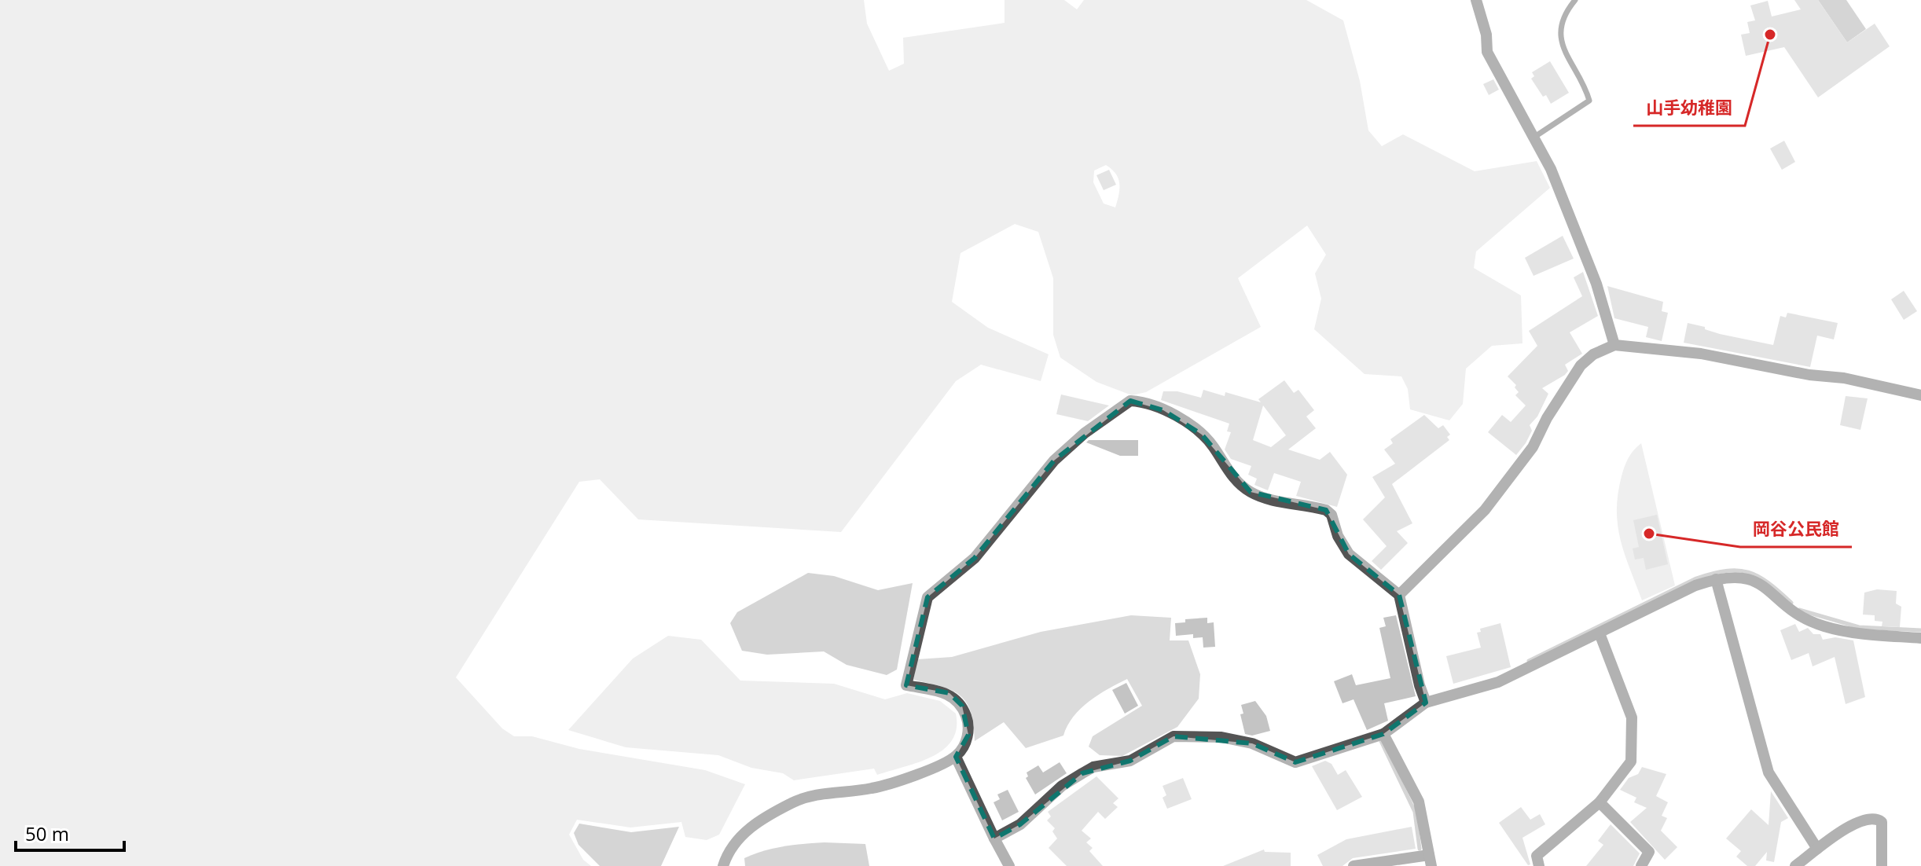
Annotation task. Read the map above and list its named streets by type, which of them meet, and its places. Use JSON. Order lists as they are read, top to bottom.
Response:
{
  "places": ["山手幼稚園", "岡谷公民館"],
  "scale_bar": "50 m"
}
